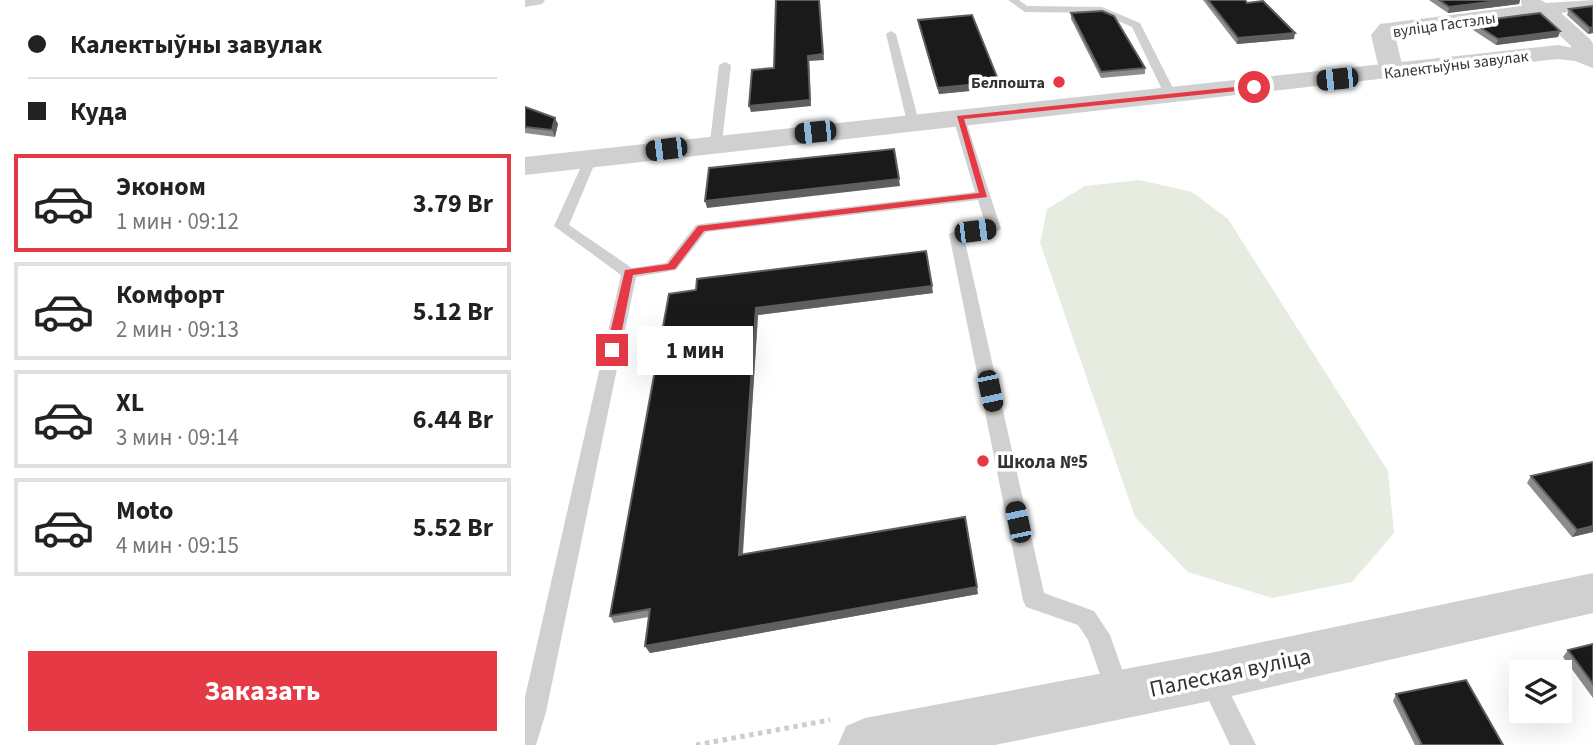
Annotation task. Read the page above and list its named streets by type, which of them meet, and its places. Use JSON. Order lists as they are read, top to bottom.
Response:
{
  "streets": {
    "street": ["вуліца Гастэлы", "Калектыўны завулак", "Палеская вуліца"]
  },
  "crossings": [
    ["вуліца Гастэлы", "Калектыўны завулак"]
  ],
  "places": ["Белпошта", "Школа №5"],
  "page": {
    "banner": ["Калектыўны завулак", "Куда"],
    "list": [
      {
        "name": "Эконом",
        "note": "1 мин · 09:12",
        "value": "3.79 Br"
      },
      {
        "name": "Комфорт",
        "note": "2 мин · 09:13",
        "value": "5.12 Br"
      },
      {
        "name": "XL",
        "note": "3 мин · 09:14",
        "value": "6.44 Br"
      },
      {
        "name": "Moto",
        "note": "4 мин · 09:15",
        "value": "5.52 Br"
      }
    ],
    "bubble": "1 мин",
    "buttons": "Заказать"
  }
}
